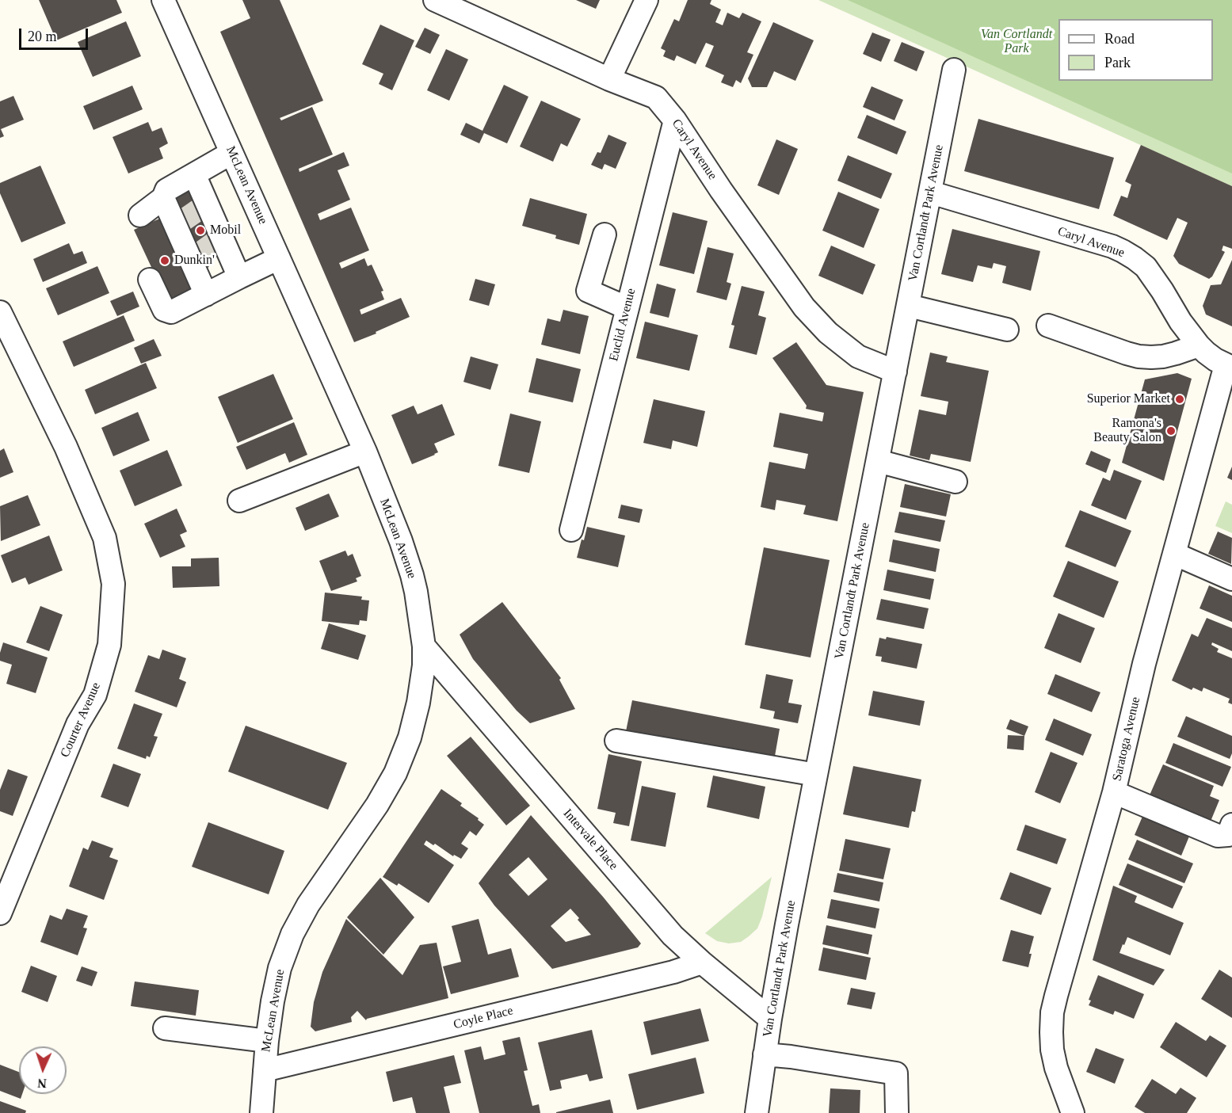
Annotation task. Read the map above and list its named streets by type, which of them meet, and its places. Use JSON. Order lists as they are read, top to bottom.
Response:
{
  "streets": {
    "street": [
      "Caryl Avenue",
      "McLean Avenue",
      "Van Cortlandt Park Avenue",
      "Euclid Avenue",
      "Courter Avenue",
      "Saratoga Avenue",
      "Intervale Place",
      "Coyle Place"
    ]
  },
  "crossings": [
    ["Caryl Avenue", "Van Cortlandt Park Avenue"],
    ["Caryl Avenue", "Euclid Avenue"],
    ["Caryl Avenue", "Saratoga Avenue"],
    ["McLean Avenue", "Intervale Place"],
    ["McLean Avenue", "Coyle Place"],
    ["Van Cortlandt Park Avenue", "Intervale Place"],
    ["Intervale Place", "Coyle Place"]
  ],
  "parks": ["Van Cortlandt Park"],
  "places": [
    "Mobil",
    "Dunkin'",
    "Superior Market",
    "Ramona's Beauty Salon"
  ],
  "legend": ["Road", "Park"],
  "scale_bar": "20 m",
  "north": "bottom"
}
